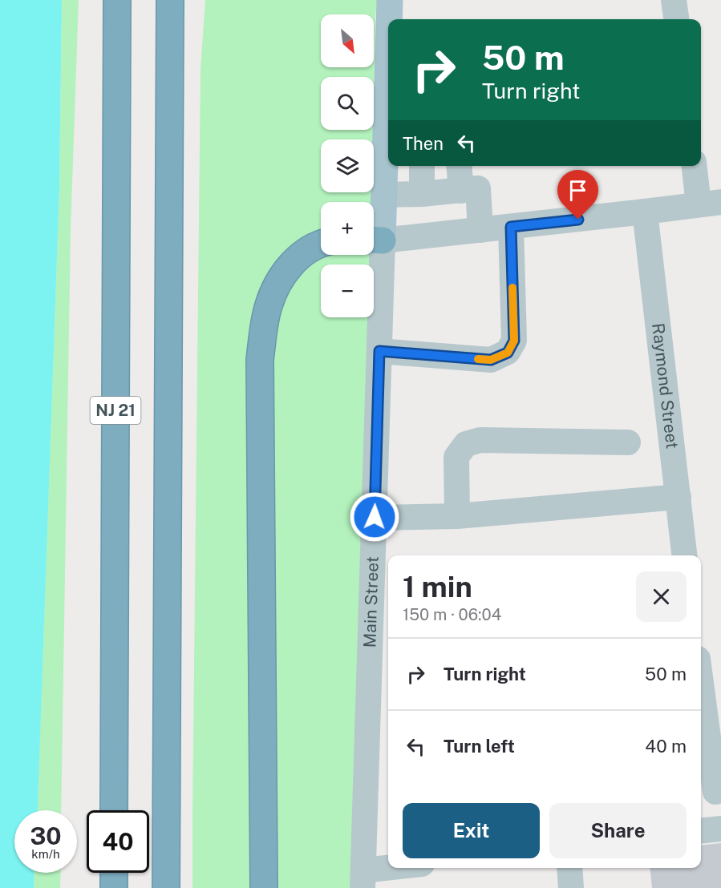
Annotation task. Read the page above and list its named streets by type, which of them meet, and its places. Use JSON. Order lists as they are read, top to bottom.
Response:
{
  "streets": {
    "highway": ["NJ 21"],
    "main road": ["Main Street"],
    "street": ["Raymond Street"]
  },
  "north": "bottom right",
  "page": {
    "map_buttons": ["+", "−"],
    "turn": ["50 m", "Turn right"],
    "then": "Then",
    "heading": ["1 min", "150 m · 06:04"],
    "list": [
      {
        "name": "Turn right",
        "value": "50 m"
      },
      {
        "name": "Turn left",
        "value": "40 m"
      }
    ],
    "buttons": ["Exit", "Share"],
    "speed": "30 km/h",
    "limit": "40"
  }
}
